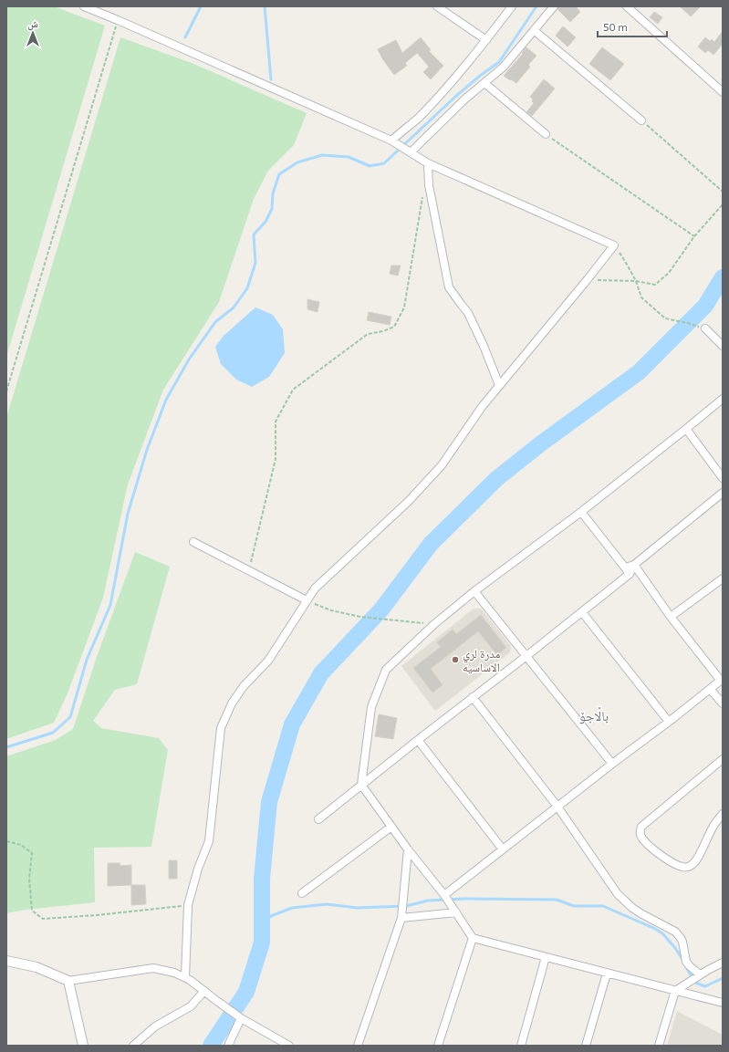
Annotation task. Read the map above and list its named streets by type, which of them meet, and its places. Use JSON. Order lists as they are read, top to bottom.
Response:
{
  "districts": ["باڵاجۆ"],
  "places": ["مدرة لري الاساسیه"],
  "scale_bar": "50 m",
  "north": "top"
}
